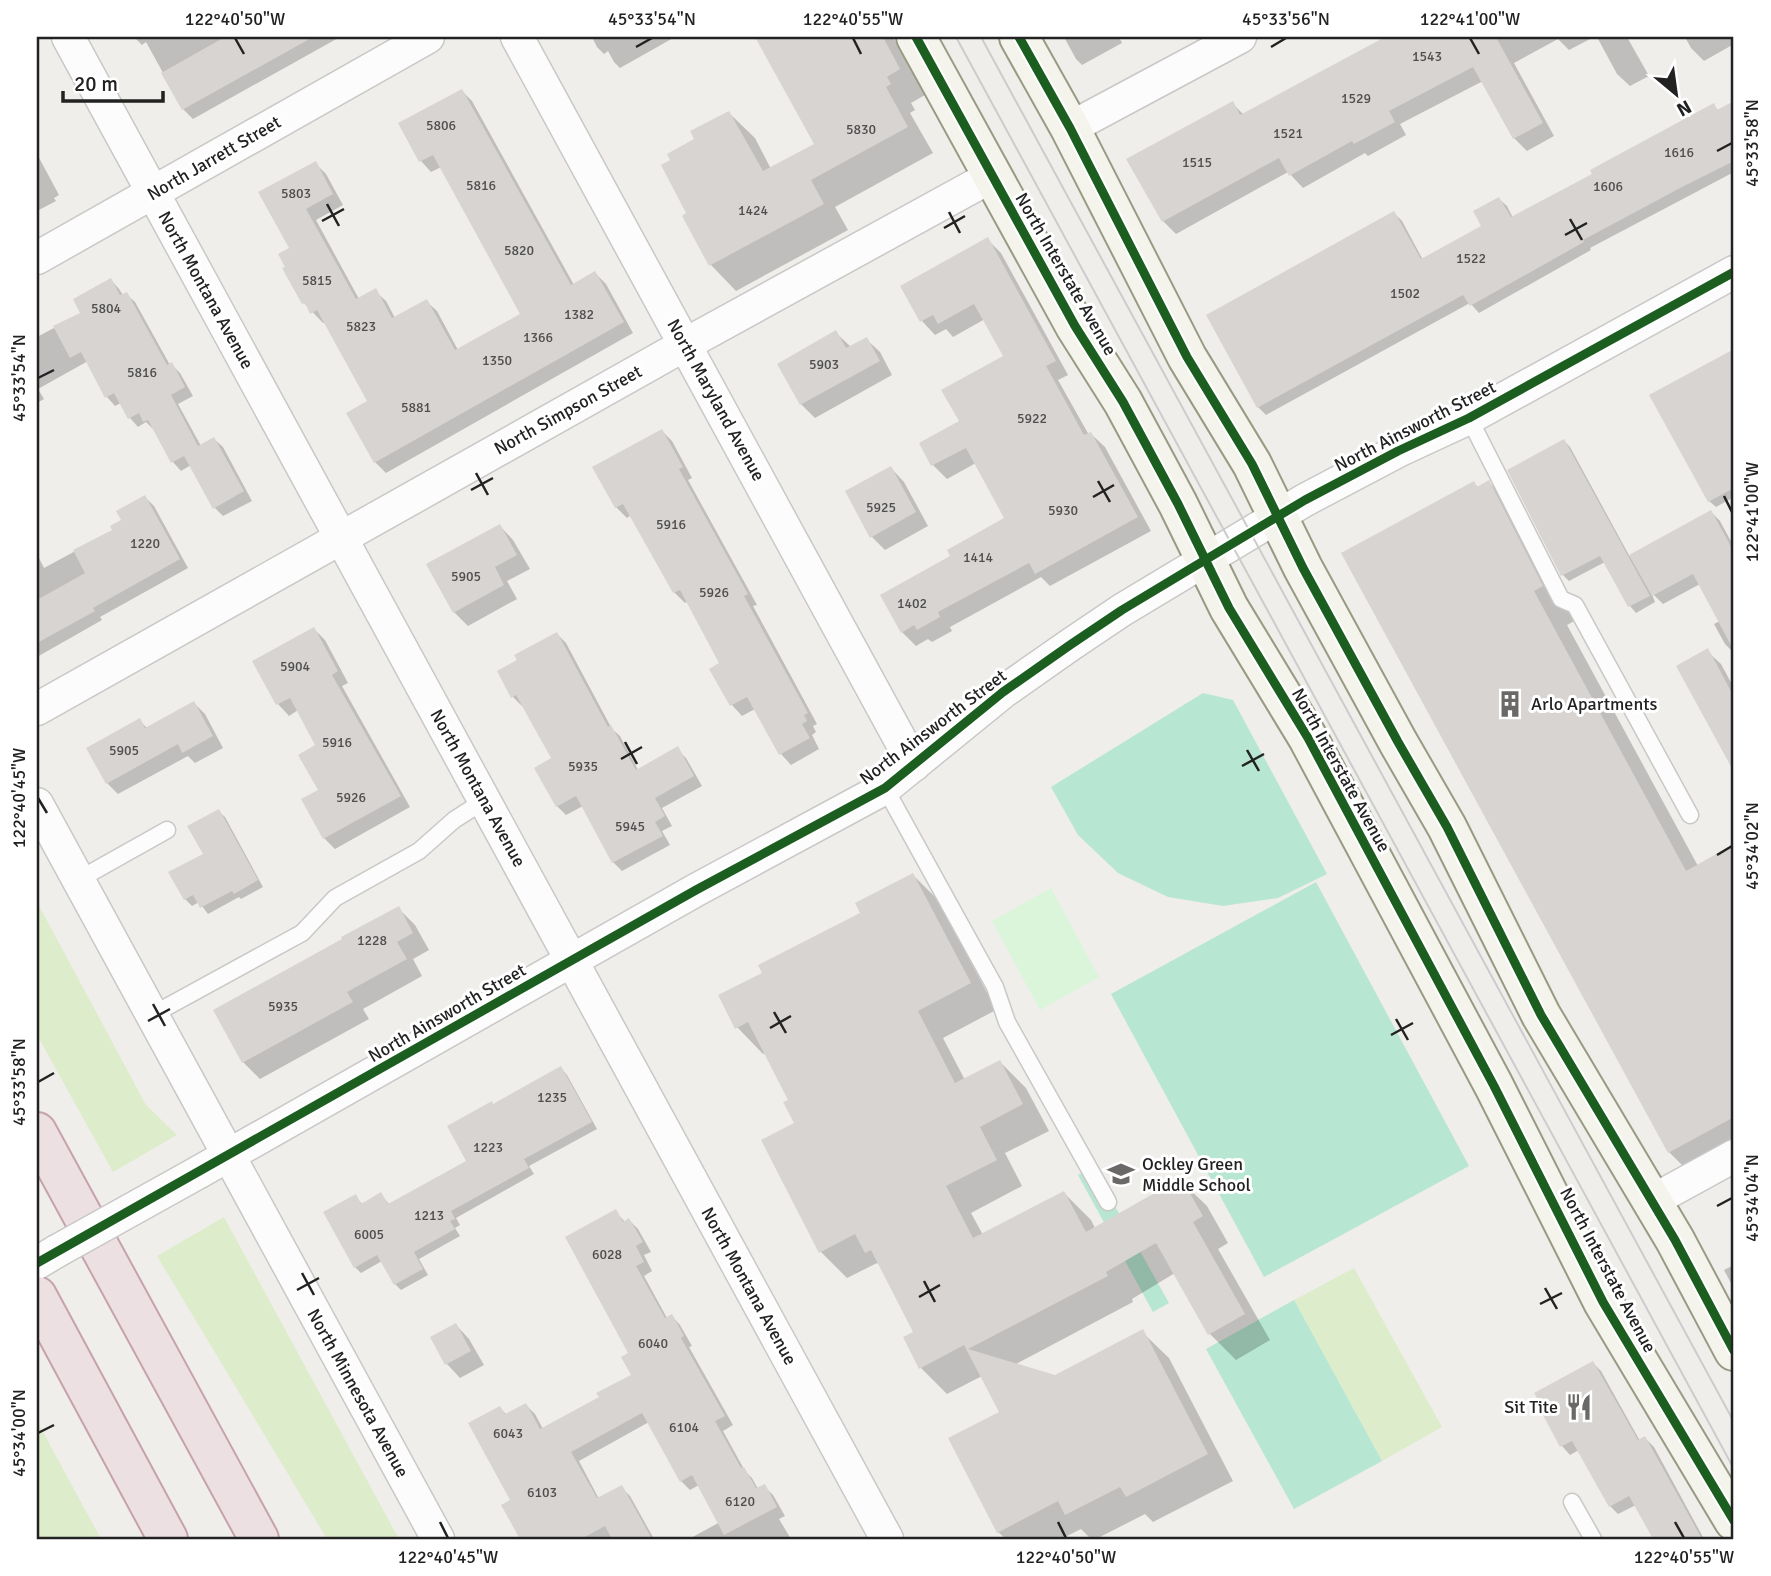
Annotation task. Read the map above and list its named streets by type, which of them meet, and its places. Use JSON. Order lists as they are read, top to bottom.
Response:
{
  "streets": {
    "street": [
      "North Jarrett Street",
      "North Interstate Avenue",
      "North Montana Avenue",
      "North Maryland Avenue",
      "North Simpson Street",
      "North Ainsworth Street",
      "North Minnesota Avenue"
    ]
  },
  "crossings": [
    ["North Jarrett Street", "North Montana Avenue"],
    ["North Interstate Avenue", "North Simpson Street"],
    ["North Interstate Avenue", "North Ainsworth Street"],
    ["North Montana Avenue", "North Simpson Street"],
    ["North Montana Avenue", "North Ainsworth Street"],
    ["North Maryland Avenue", "North Simpson Street"],
    ["North Maryland Avenue", "North Ainsworth Street"],
    ["North Ainsworth Street", "North Minnesota Avenue"]
  ],
  "places": {
    "building": ["Arlo Apartments"],
    "school or university": ["Ockley Green Middle School"],
    "restaurant": ["Sit Tite"]
  },
  "house_numbers": [
    "1543",
    "1529",
    "5806",
    "5830",
    "1521",
    "1616",
    "1515",
    "5816",
    "1606",
    "5803",
    "1424",
    "5820",
    "1522",
    "5815",
    "1502",
    "5804",
    "1382",
    "5823",
    "1366",
    "1350",
    "5903",
    "5816",
    "5881",
    "5922",
    "5925",
    "5930",
    "5916",
    "1220",
    "1414",
    "5905",
    "5926",
    "1402",
    "5904",
    "5916",
    "5905",
    "5935",
    "5926",
    "5945",
    "1228",
    "5935",
    "1235",
    "1223",
    "1213",
    "6005",
    "6028",
    "6040",
    "6104",
    "6043",
    "6103",
    "6120"
  ],
  "scale_bar": "20 m",
  "north": "bottom right",
  "coordinates": [
    "122°40'50\"W",
    "45°33'54\"N",
    "122°40'55\"W",
    "45°33'56\"N",
    "122°41'00\"W",
    "45°33'58\"N",
    "122°40'45\"W",
    "45°34'02\"N",
    "45°34'04\"N",
    "45°34'00\"N"
  ]
}
